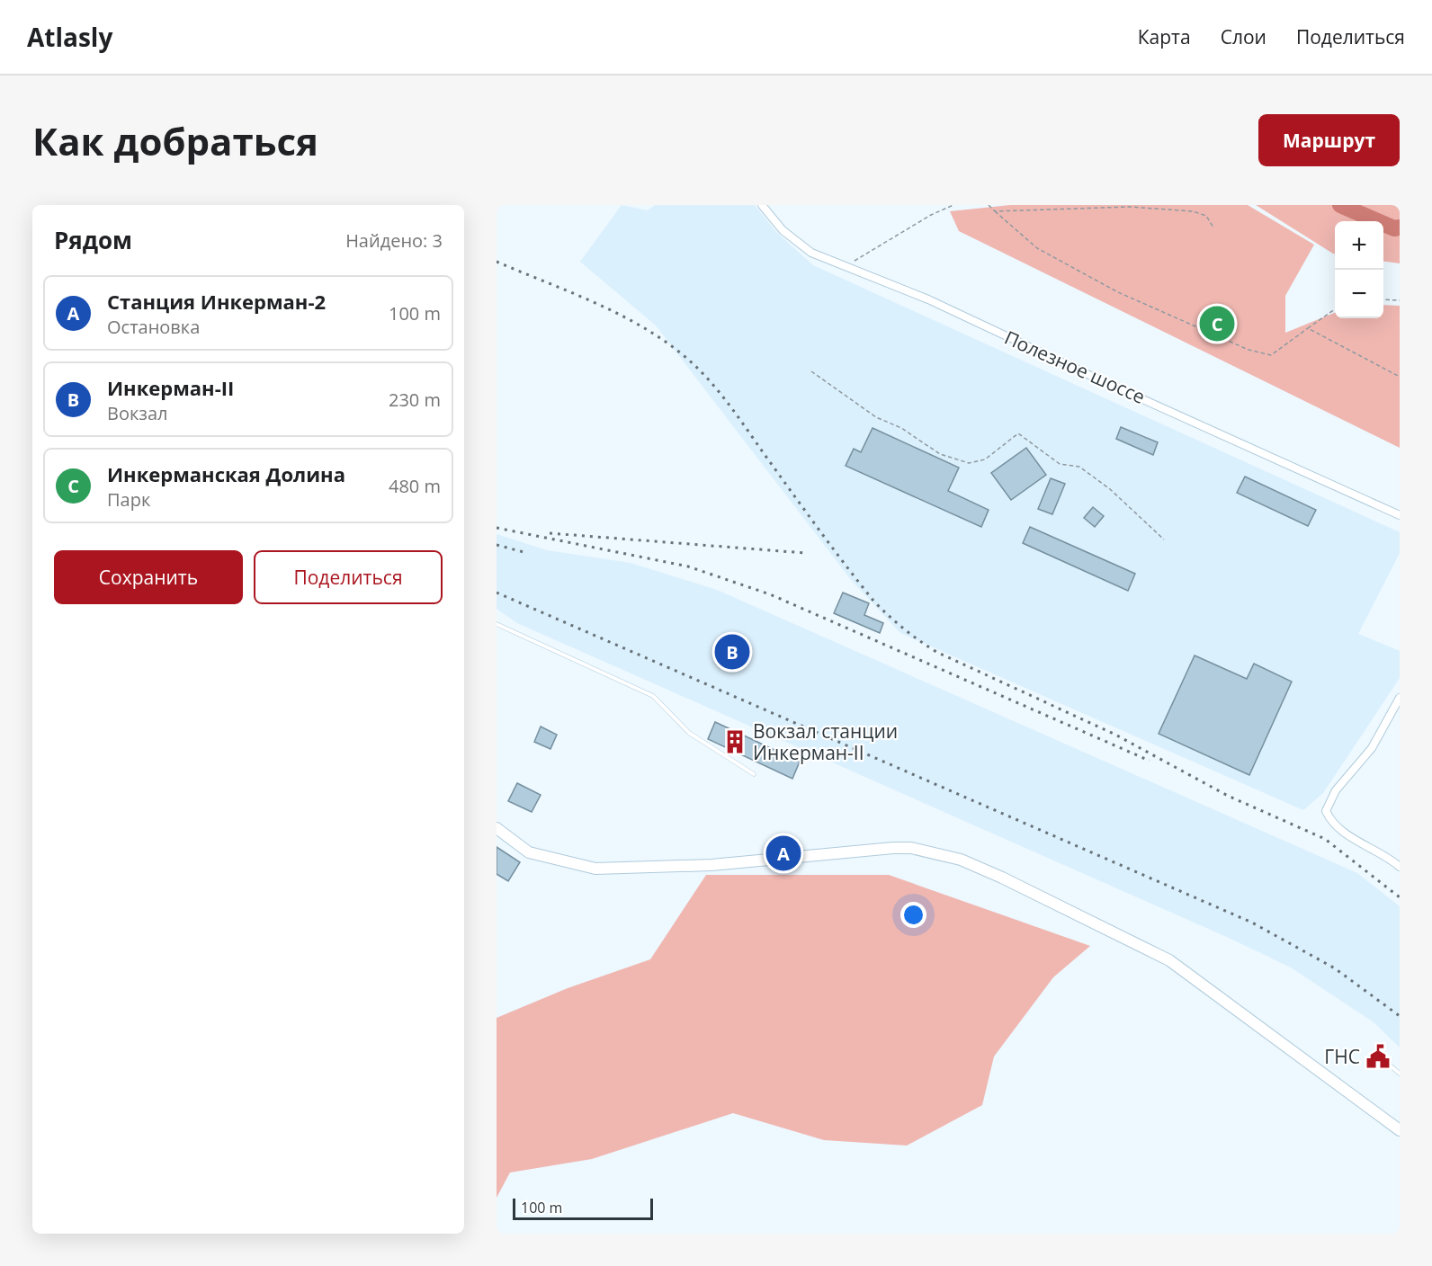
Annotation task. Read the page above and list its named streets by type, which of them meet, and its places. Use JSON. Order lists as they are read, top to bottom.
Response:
{
  "streets": {
    "street": ["Полезное шоссе"]
  },
  "places": {
    "building": ["Вокзал станции Инкерман-II"],
    "public building": ["ГНС"]
  },
  "scale_bar": "100 m",
  "page": {
    "header": "Atlasly",
    "nav": ["Карта", "Слои", "Поделиться"],
    "buttons": [
      "Маршрут",
      ["Сохранить", "Поделиться"]
    ],
    "title": "Как добраться",
    "heading": ["Рядом", "Найдено: 3"],
    "map_buttons": ["+", "−"],
    "list": [
      {
        "mark": "A",
        "name": "Станция Инкерман-2",
        "note": "Остановка",
        "value": "100 m"
      },
      {
        "mark": "B",
        "name": "Инкерман-II",
        "note": "Вокзал",
        "value": "230 m"
      },
      {
        "mark": "C",
        "name": "Инкерманская Долина",
        "note": "Парк",
        "value": "480 m"
      }
    ],
    "pins": ["C", "B", "A"],
    "scale": "100 m"
  }
}
